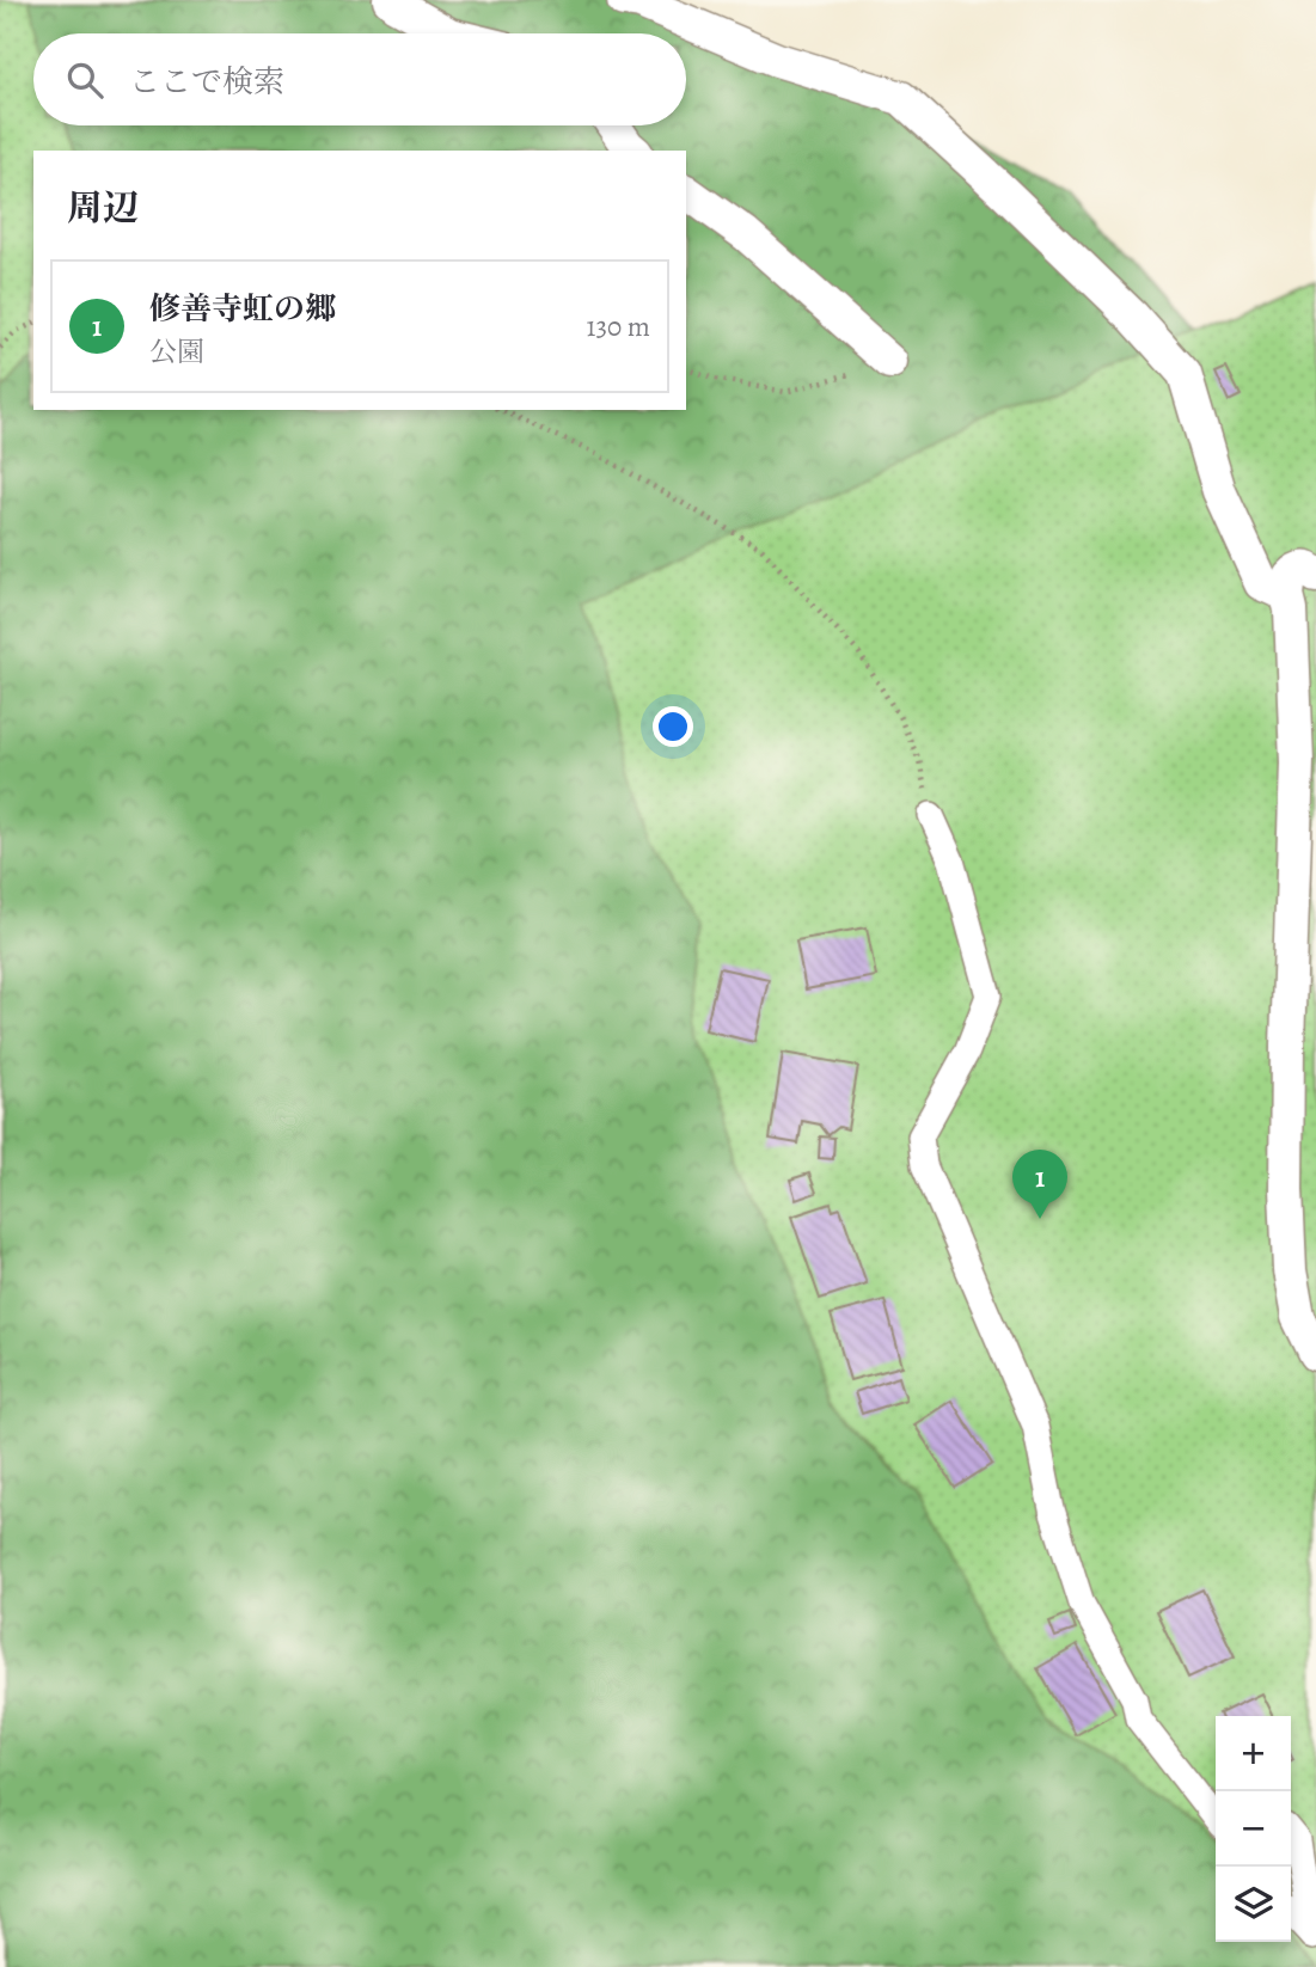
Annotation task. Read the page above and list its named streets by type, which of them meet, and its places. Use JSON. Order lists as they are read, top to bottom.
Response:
{
  "page": {
    "search": "ここで検索",
    "heading": "周辺",
    "list": [
      {
        "mark": "1",
        "name": "修善寺虹の郷",
        "note": "公園",
        "value": "130 m"
      }
    ],
    "pins": "1",
    "map_buttons": ["+", "−"]
  }
}
